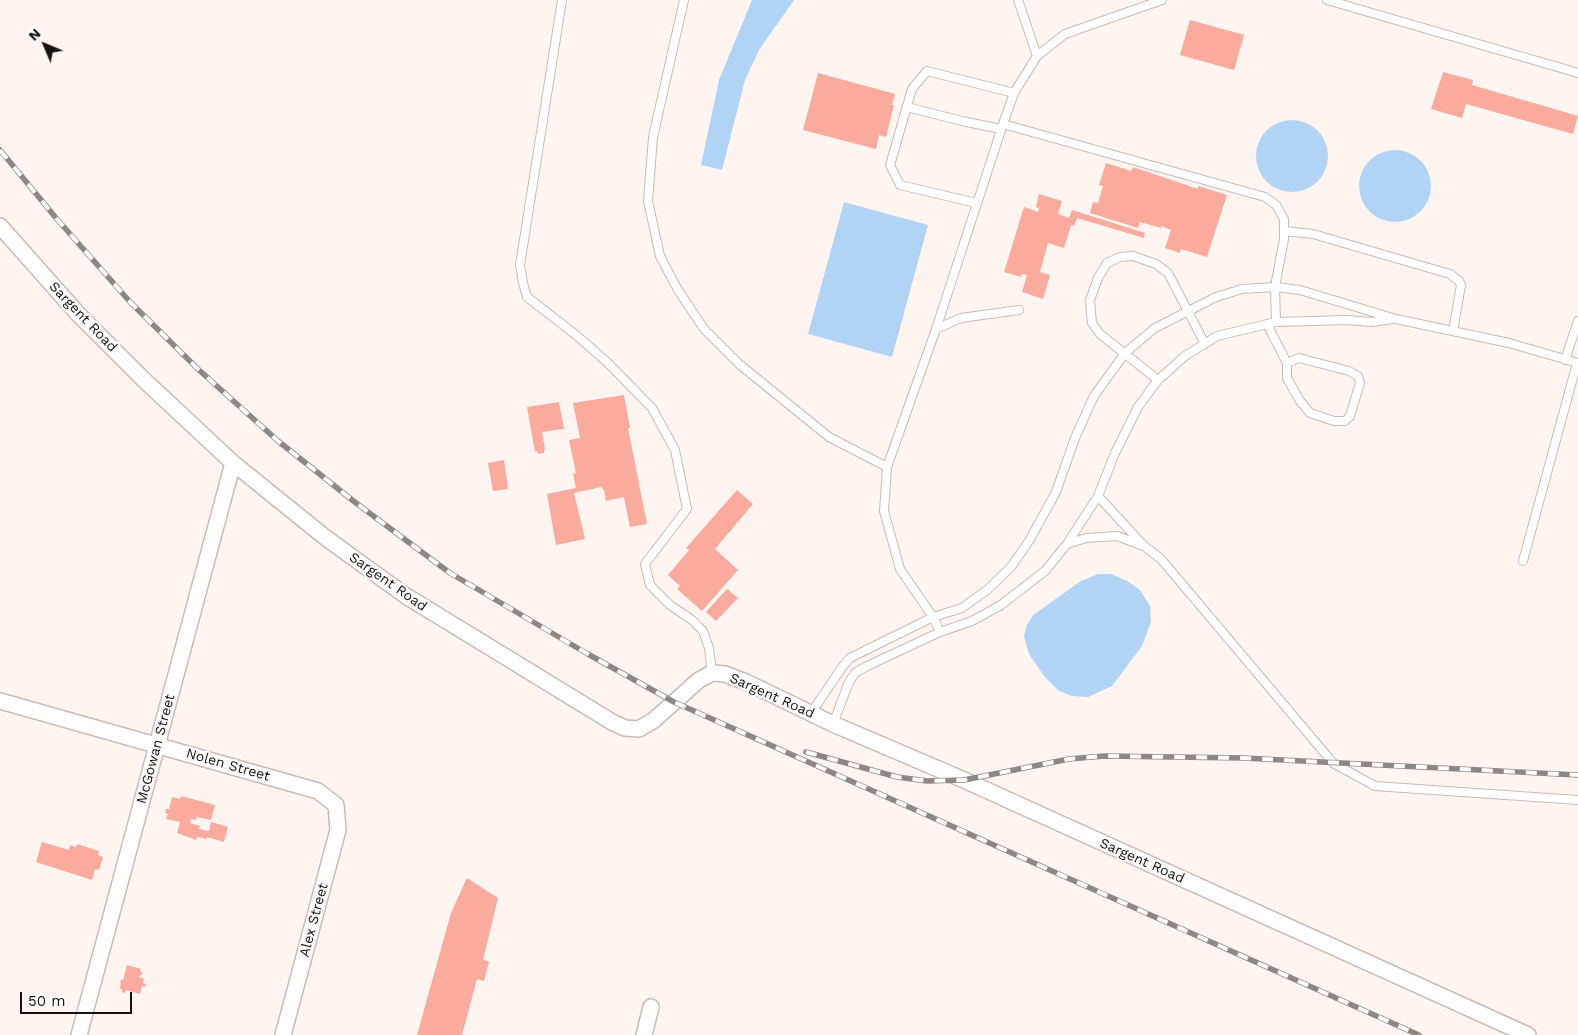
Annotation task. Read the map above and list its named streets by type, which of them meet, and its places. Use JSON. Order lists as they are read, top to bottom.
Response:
{
  "streets": {
    "street": [
      "Sargent Road",
      "McGowan Street",
      "Nolen Street",
      "Alex Street"
    ]
  },
  "crossings": [
    ["Sargent Road", "McGowan Street"],
    ["McGowan Street", "Nolen Street"],
    ["Nolen Street", "Alex Street"]
  ],
  "scale_bar": "50 m",
  "north": "top left"
}
